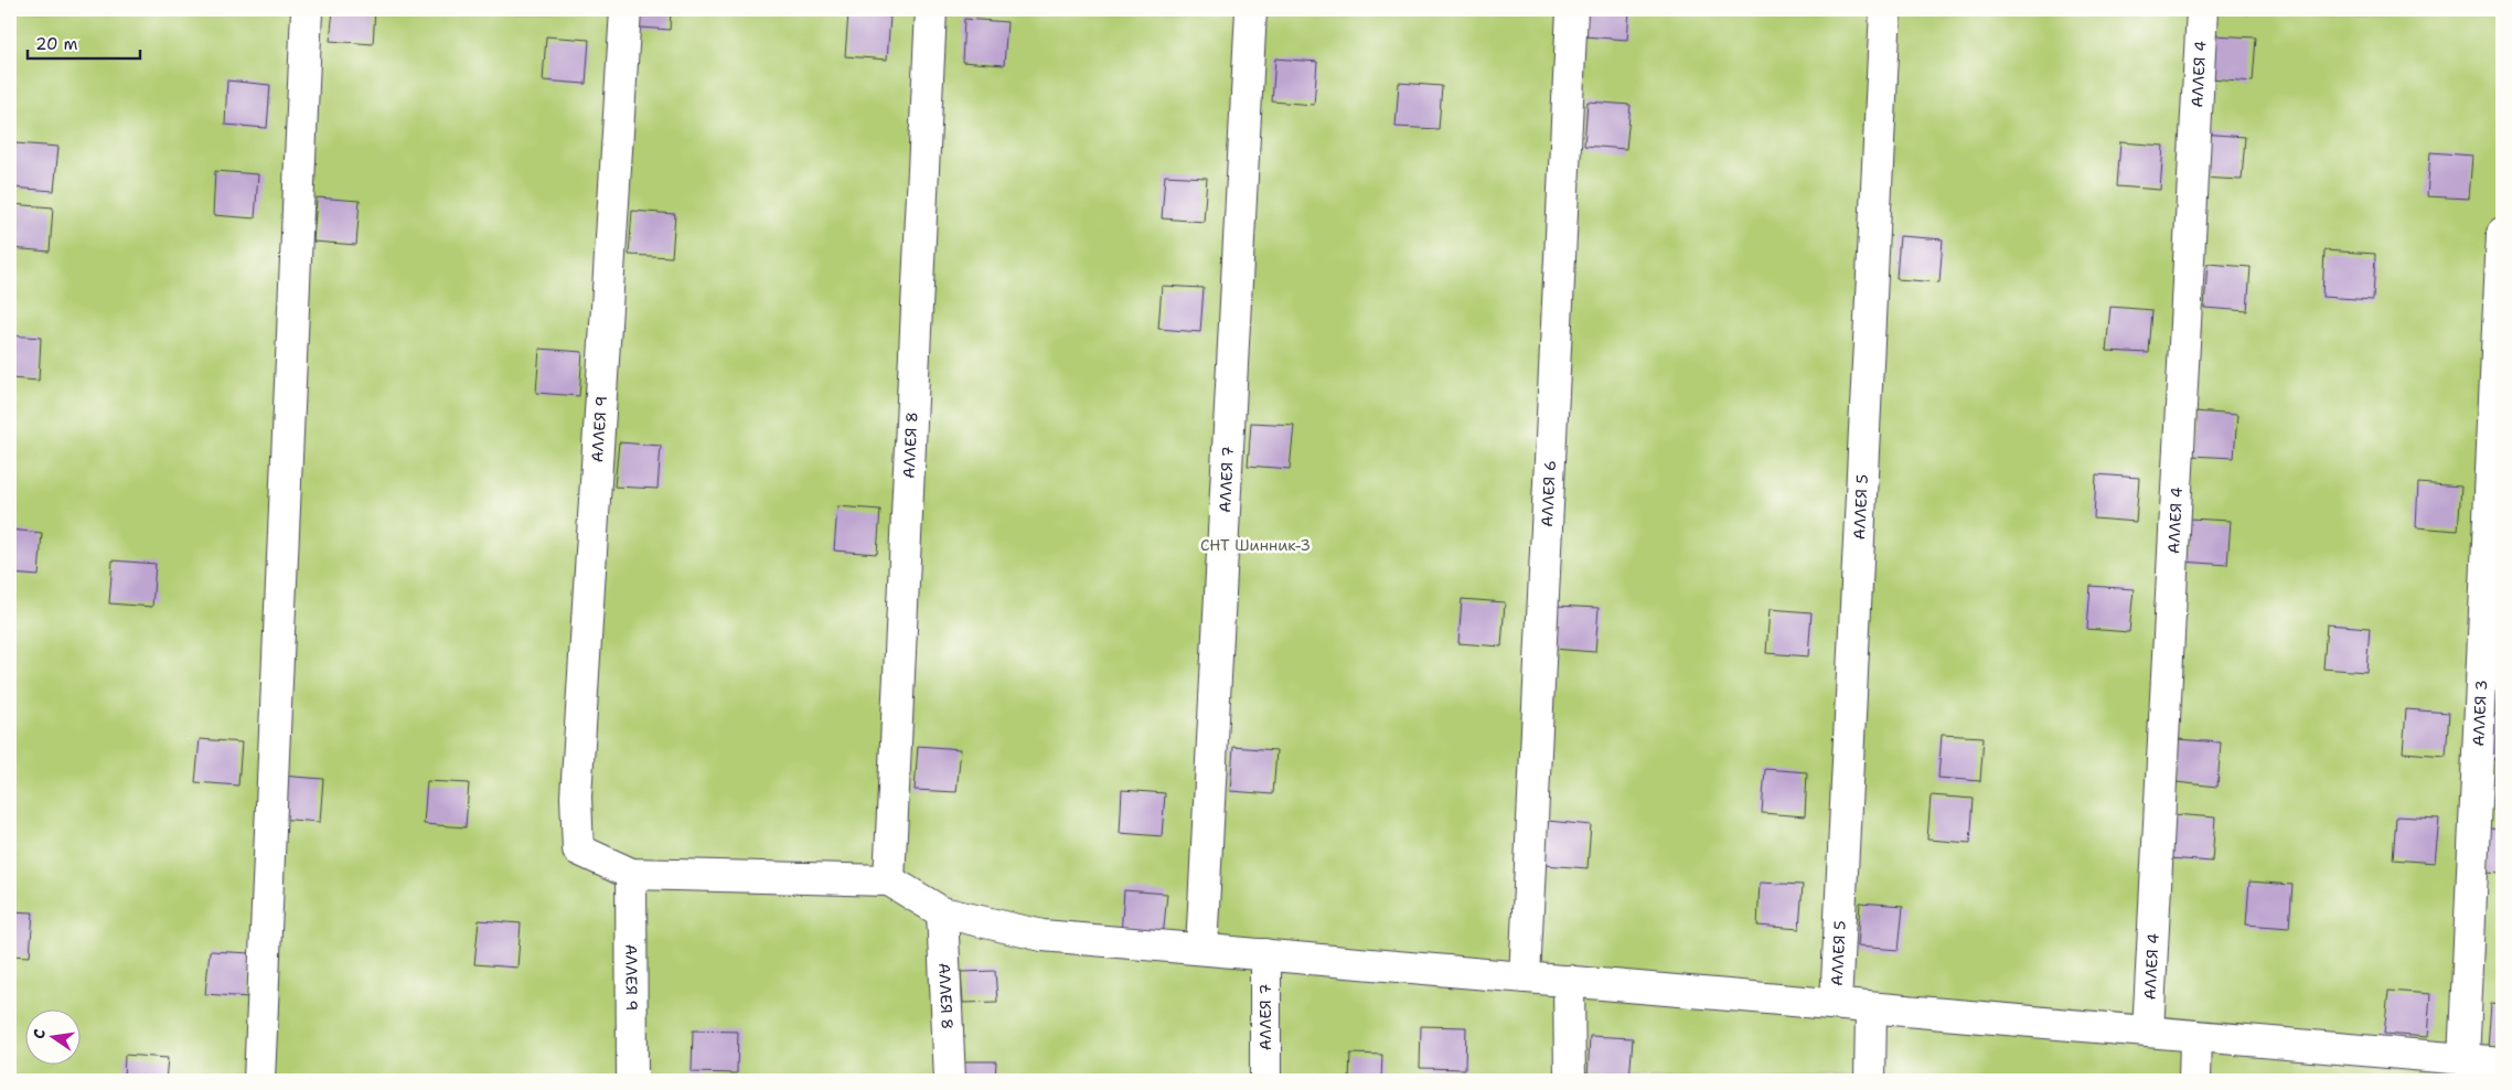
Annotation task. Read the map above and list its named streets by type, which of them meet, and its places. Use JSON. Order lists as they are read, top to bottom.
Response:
{
  "streets": {
    "lane": [
      "АЛЛЕЯ 4",
      "АЛЛЕЯ 9",
      "АЛЛЕЯ 8",
      "АЛЛЕЯ 7",
      "АЛЛЕЯ 6",
      "АЛЛЕЯ 5",
      "АЛЛЕЯ 3"
    ]
  },
  "parks": ["СНТ Шинник-3"],
  "scale_bar": "20 m",
  "north": "left"
}
